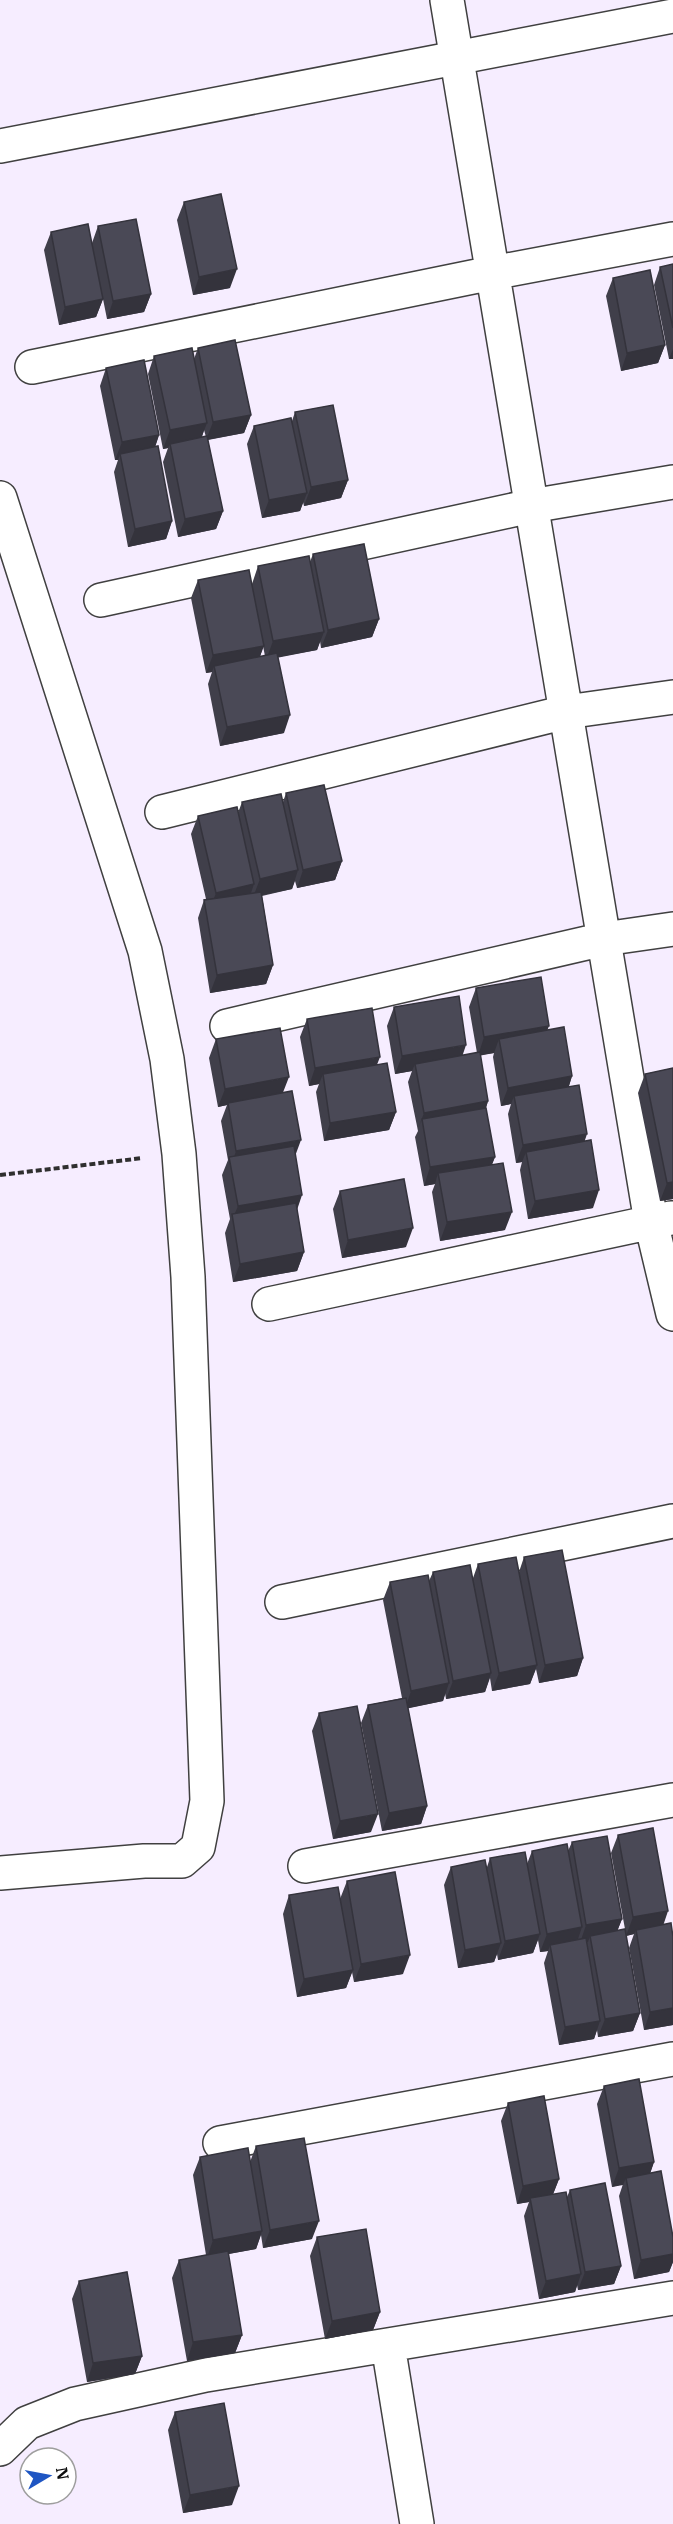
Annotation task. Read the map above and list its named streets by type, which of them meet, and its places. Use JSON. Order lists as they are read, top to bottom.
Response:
{
  "north": "right"
}
